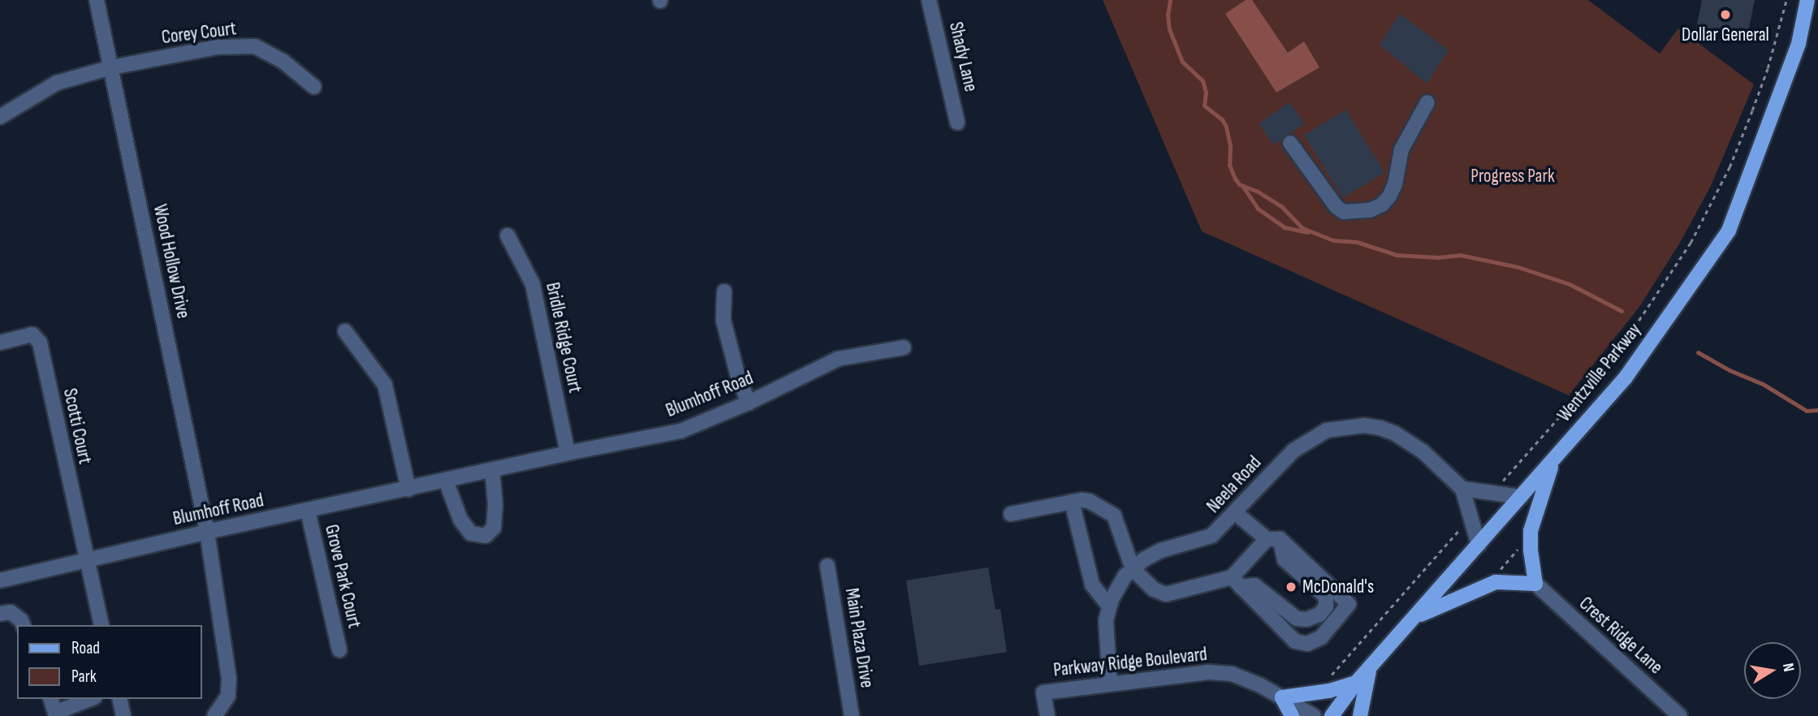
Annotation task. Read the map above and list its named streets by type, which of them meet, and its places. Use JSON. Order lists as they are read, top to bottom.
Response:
{
  "streets": {
    "main road": ["Wentzville Parkway"],
    "street": [
      "Corey Court",
      "Shady Lane",
      "Wood Hollow Drive",
      "Bridle Ridge Court",
      "Blumhoff Road",
      "Scotti Court",
      "Neela Road",
      "Grove Park Court",
      "Crest Ridge Lane",
      "Main Plaza Drive",
      "Parkway Ridge Boulevard"
    ]
  },
  "crossings": [
    ["Corey Court", "Wood Hollow Drive"],
    ["Wood Hollow Drive", "Blumhoff Road"],
    ["Bridle Ridge Court", "Blumhoff Road"],
    ["Wentzville Parkway", "Neela Road"],
    ["Blumhoff Road", "Scotti Court"],
    ["Blumhoff Road", "Grove Park Court"],
    ["Neela Road", "Parkway Ridge Boulevard"]
  ],
  "parks": ["Progress Park"],
  "places": ["Dollar General", "McDonald's"],
  "legend": ["Road", "Park"],
  "north": "right"
}
